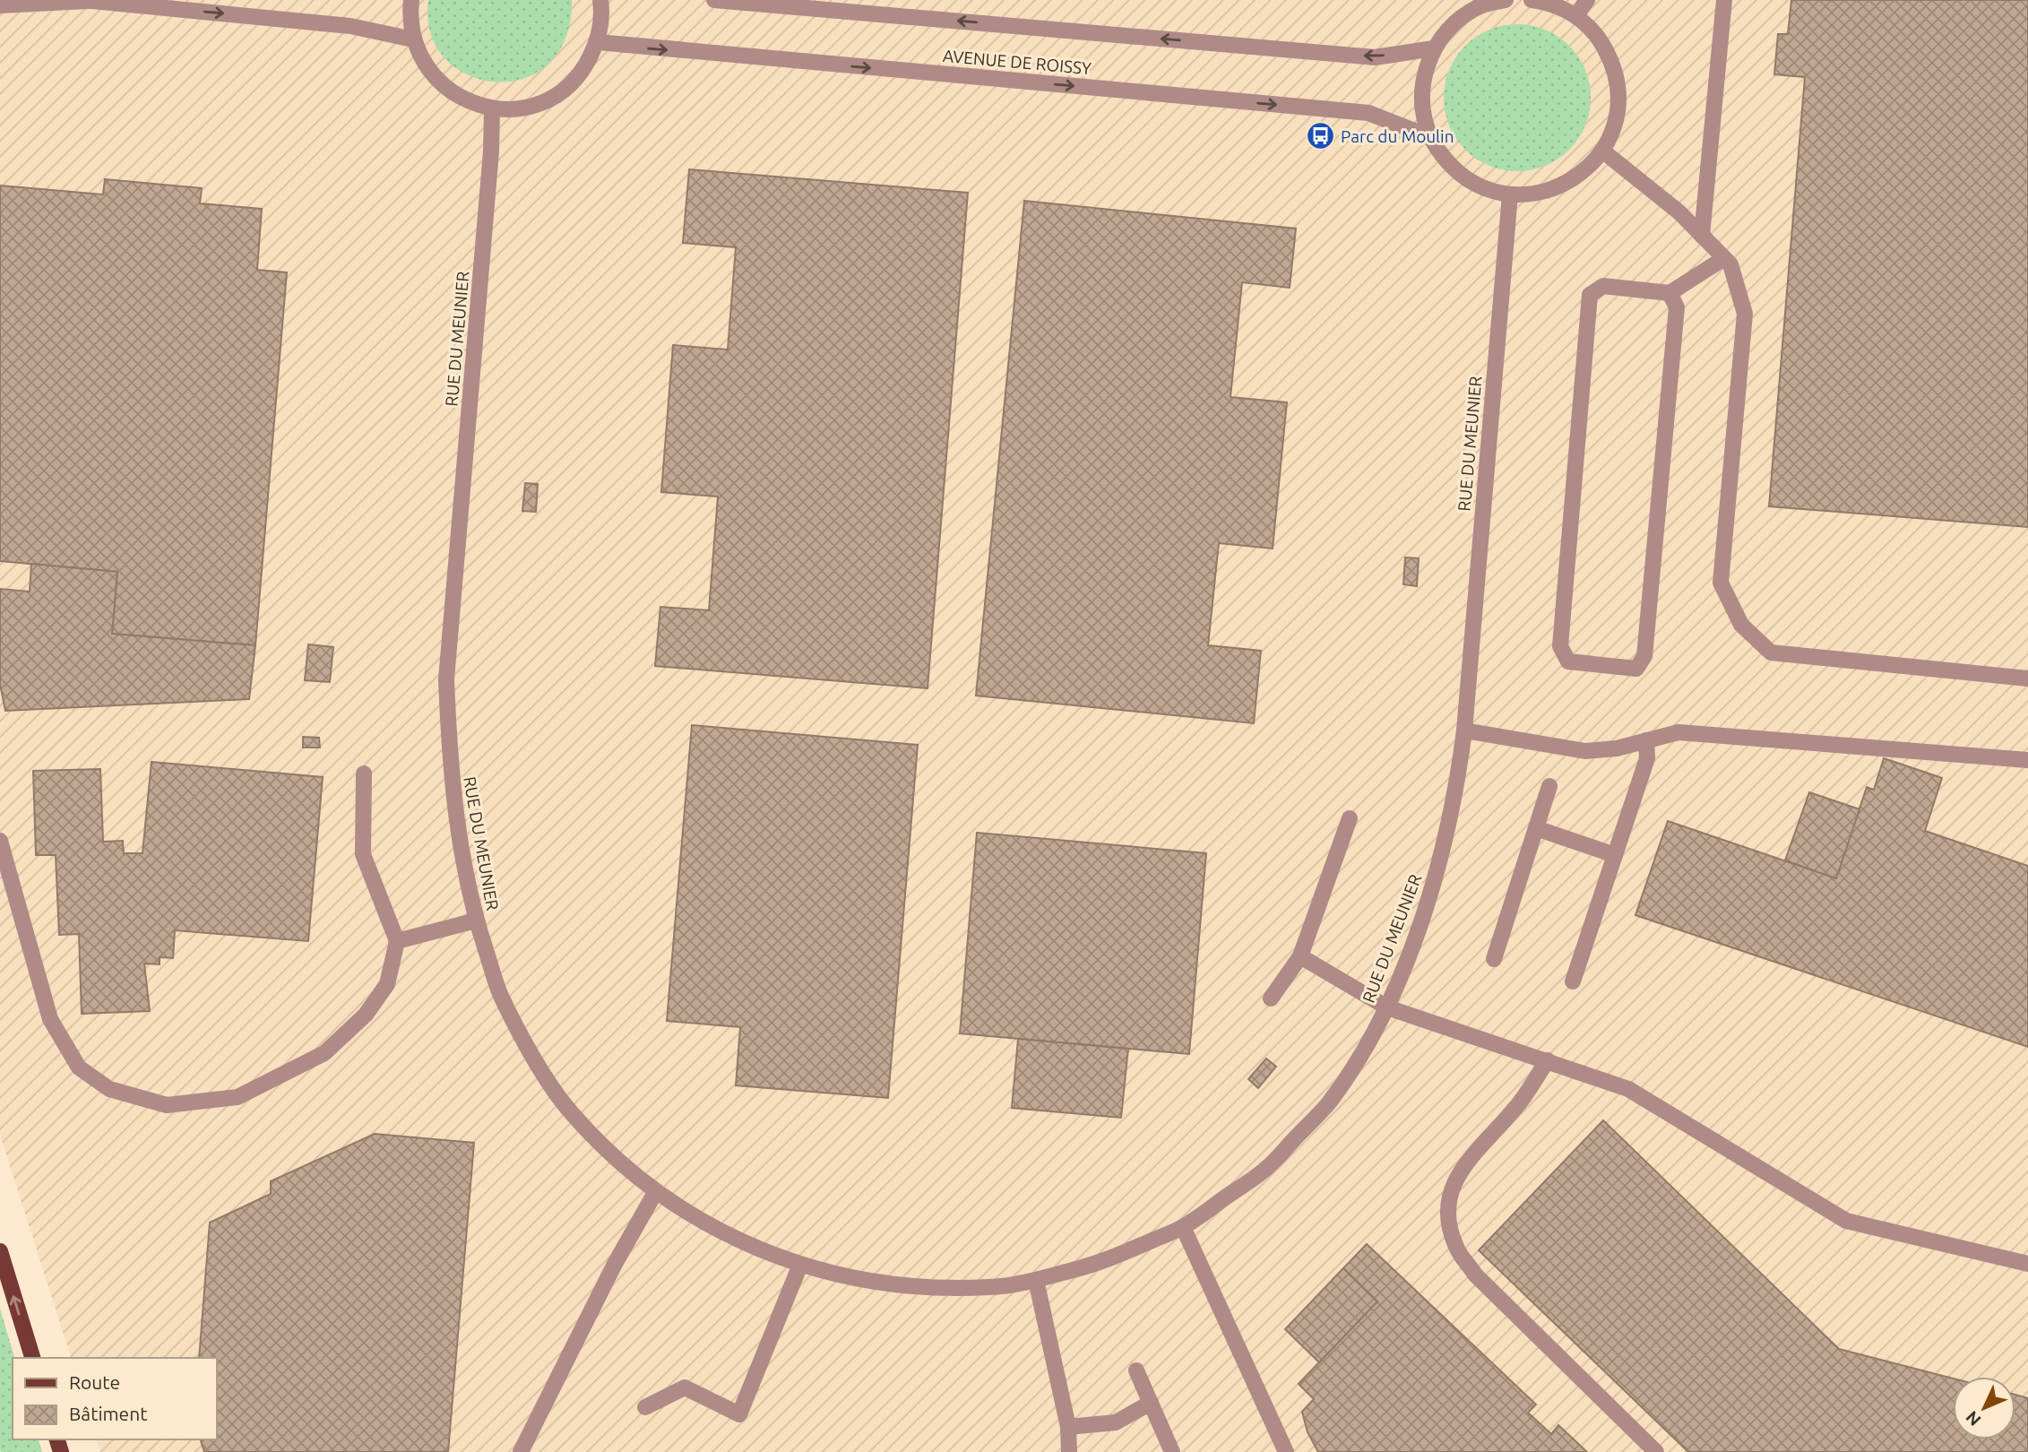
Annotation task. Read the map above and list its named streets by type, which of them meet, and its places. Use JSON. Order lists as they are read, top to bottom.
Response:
{
  "streets": {
    "street": ["AVENUE DE ROISSY", "RUE DU MEUNIER"]
  },
  "places": {
    "bus stop": ["Parc du Moulin"]
  },
  "legend": ["Route", "Bâtiment"],
  "north": "bottom left"
}
